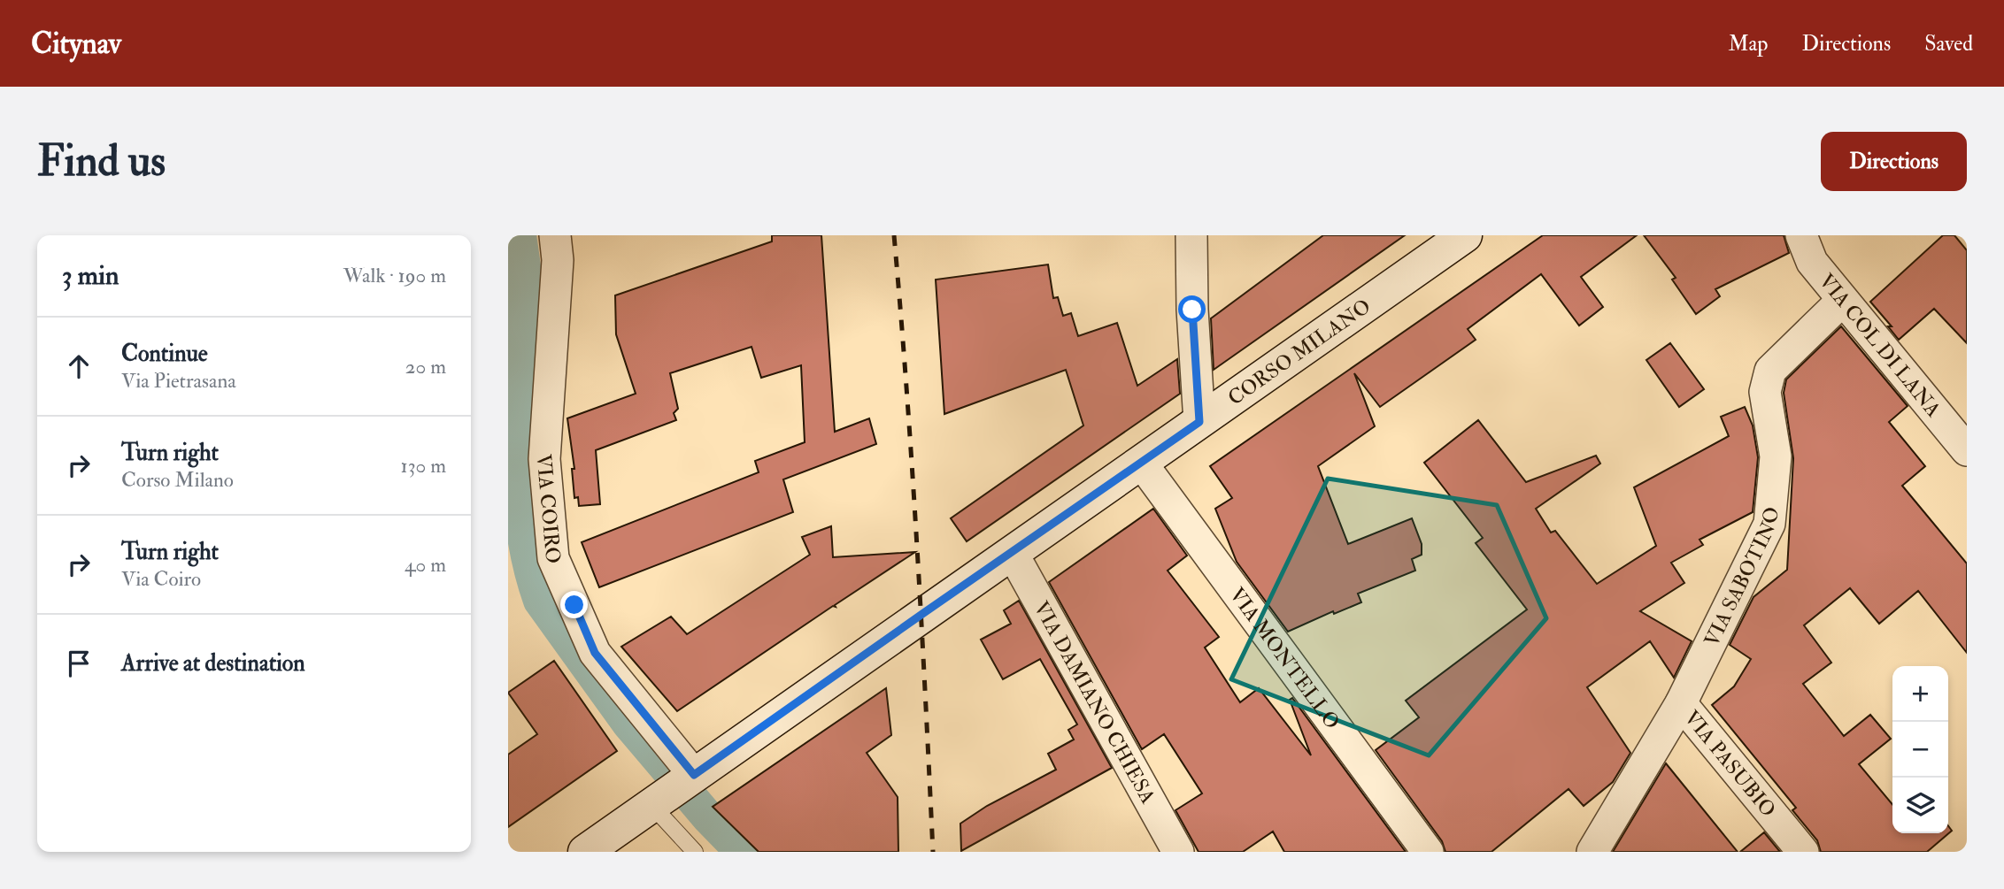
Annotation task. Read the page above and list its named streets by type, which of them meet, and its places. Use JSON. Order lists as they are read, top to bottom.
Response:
{
  "streets": {
    "street": [
      "VIA COL DI LANA",
      "CORSO MILANO",
      "VIA COIRO",
      "VIA SABOTINO",
      "VIA MONTELLO",
      "VIA DAMIANO CHIESA",
      "VIA PASUBIO"
    ]
  },
  "crossings": [
    ["VIA COL DI LANA", "VIA SABOTINO"],
    ["CORSO MILANO", "VIA COIRO"],
    ["CORSO MILANO", "VIA MONTELLO"],
    ["CORSO MILANO", "VIA DAMIANO CHIESA"],
    ["VIA SABOTINO", "VIA PASUBIO"]
  ],
  "page": {
    "header": "Citynav",
    "nav": ["Map", "Directions", "Saved"],
    "buttons": "Directions",
    "title": "Find us",
    "heading": ["3 min", "Walk · 190 m"],
    "list": [
      ["Continue", "Via Pietrasana", "20 m"],
      ["Turn right", "Corso Milano", "130 m"],
      ["Turn right", "Via Coiro", "40 m"],
      "Arrive at destination"
    ],
    "map_buttons": ["+", "−"]
  }
}
